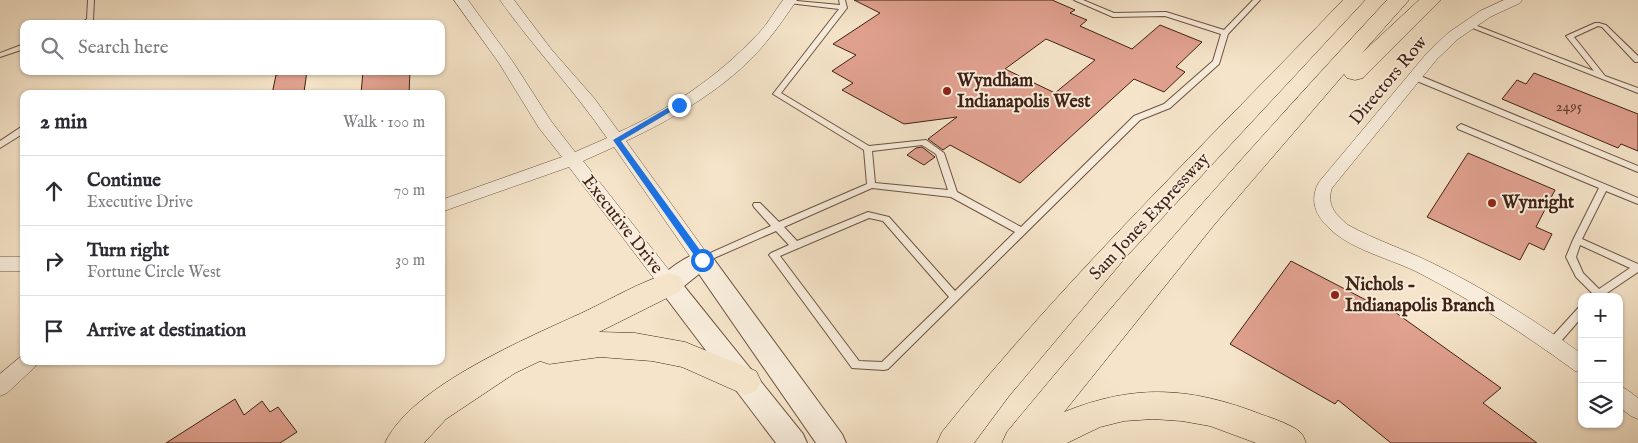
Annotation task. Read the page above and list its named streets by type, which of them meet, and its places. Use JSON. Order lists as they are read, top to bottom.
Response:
{
  "streets": {
    "highway": ["Sam Jones Expressway"],
    "street": ["Directors Row", "Executive Drive"]
  },
  "places": ["Wyndham Indianapolis West", "Wynright", "Nichols - Indianapolis Branch"],
  "house_numbers": ["2495"],
  "page": {
    "search": "Search here",
    "heading": ["2 min", "Walk · 100 m"],
    "list": [
      ["Continue", "Executive Drive", "70 m"],
      ["Turn right", "Fortune Circle West", "30 m"],
      "Arrive at destination"
    ],
    "map_buttons": ["+", "−"]
  }
}
